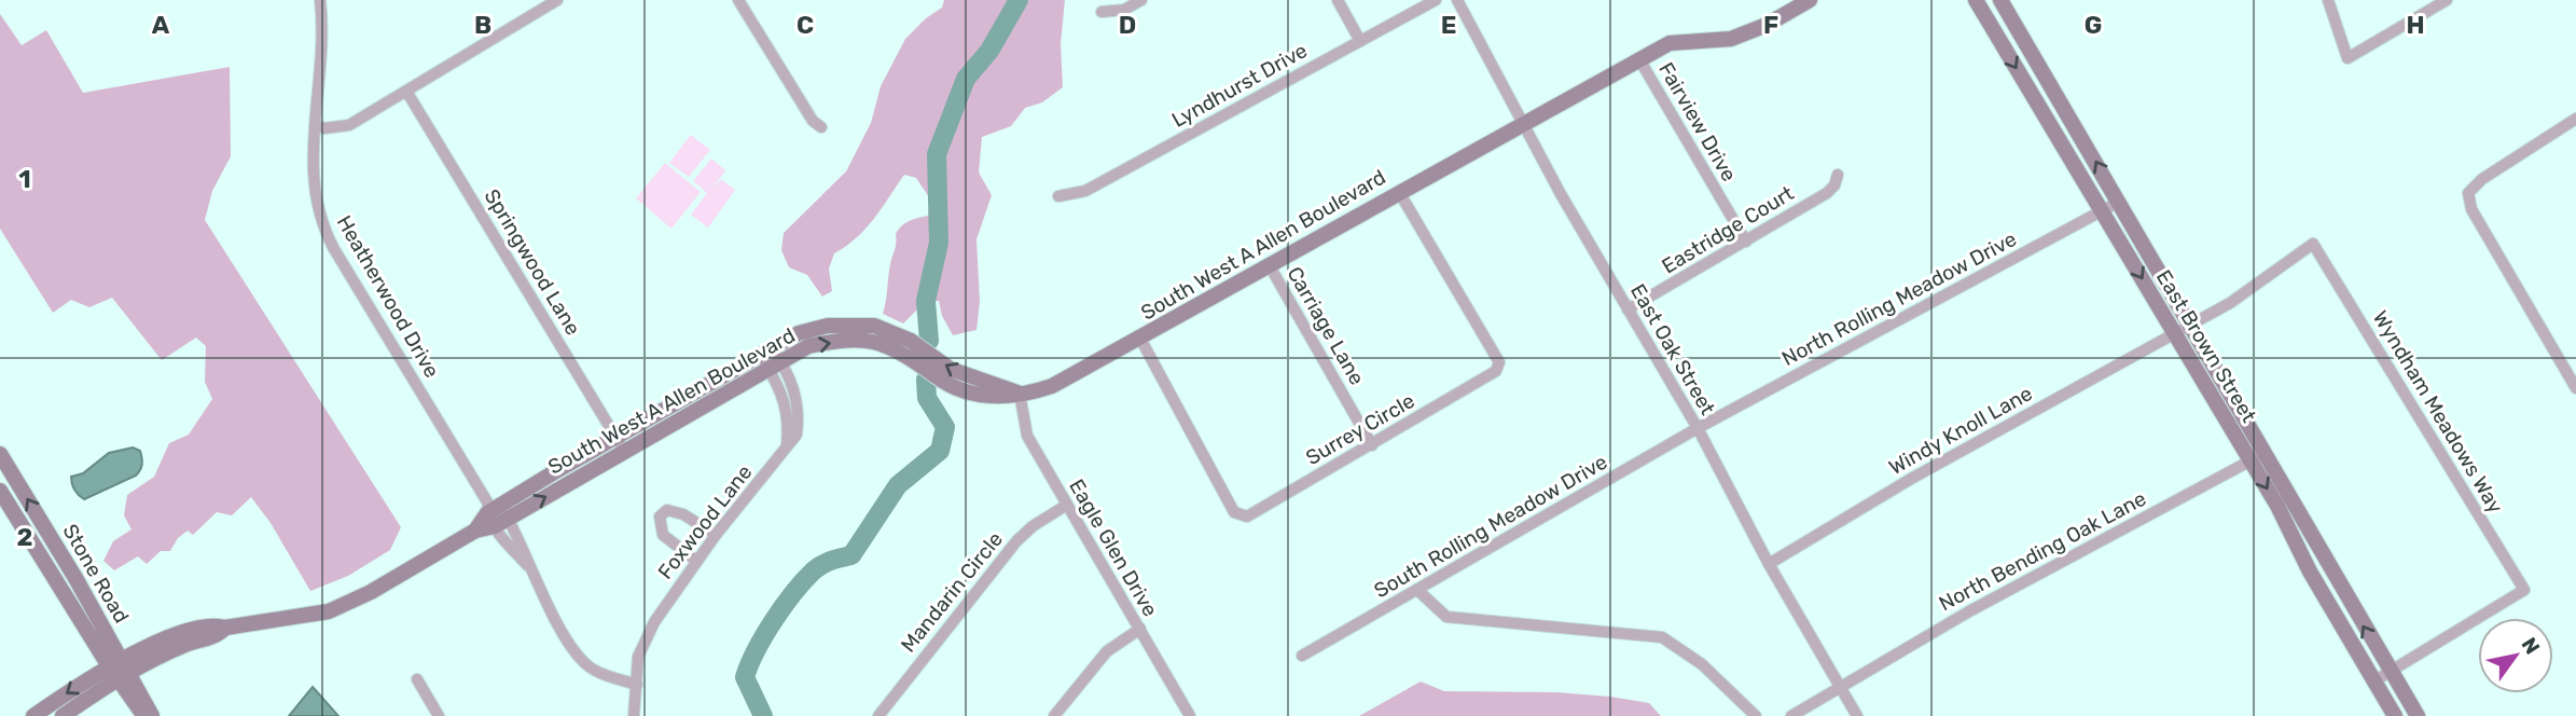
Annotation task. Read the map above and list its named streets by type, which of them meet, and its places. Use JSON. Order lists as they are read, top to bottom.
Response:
{
  "streets": {
    "main road": ["South West A Allen Boulevard", "East Brown Street", "Stone Road"],
    "street": [
      "Lyndhurst Drive",
      "Fairview Drive",
      "Eastridge Court",
      "Springwood Lane",
      "Heatherwood Drive",
      "North Rolling Meadow Drive",
      "Carriage Lane",
      "East Oak Street",
      "Wyndham Meadows Way",
      "Surrey Circle",
      "Windy Knoll Lane",
      "Foxwood Lane",
      "South Rolling Meadow Drive",
      "Eagle Glen Drive",
      "North Bending Oak Lane",
      "Mandarin Circle"
    ]
  },
  "crossings": [
    ["Fairview Drive", "Eastridge Court"],
    ["Fairview Drive", "South West A Allen Boulevard"],
    ["Eastridge Court", "East Oak Street"],
    ["South West A Allen Boulevard", "Springwood Lane"],
    ["South West A Allen Boulevard", "Heatherwood Drive"],
    ["South West A Allen Boulevard", "Carriage Lane"],
    ["South West A Allen Boulevard", "East Oak Street"],
    ["South West A Allen Boulevard", "Surrey Circle"],
    ["South West A Allen Boulevard", "Foxwood Lane"],
    ["South West A Allen Boulevard", "Eagle Glen Drive"],
    ["Heatherwood Drive", "Foxwood Lane"],
    ["North Rolling Meadow Drive", "East Brown Street"],
    ["North Rolling Meadow Drive", "East Oak Street"],
    ["North Rolling Meadow Drive", "South Rolling Meadow Drive"],
    ["Carriage Lane", "Surrey Circle"],
    ["East Brown Street", "Wyndham Meadows Way"],
    ["East Brown Street", "Windy Knoll Lane"],
    ["East Brown Street", "North Bending Oak Lane"],
    ["East Oak Street", "Windy Knoll Lane"],
    ["East Oak Street", "South Rolling Meadow Drive"],
    ["East Oak Street", "North Bending Oak Lane"],
    ["Wyndham Meadows Way", "Windy Knoll Lane"],
    ["Eagle Glen Drive", "Mandarin Circle"]
  ],
  "north": "top right",
  "grid": {
    "columns": [
      "A",
      "B",
      "C",
      "D",
      "E",
      "F",
      "G",
      "H"
    ],
    "rows": ["1", "2"]
  }
}
